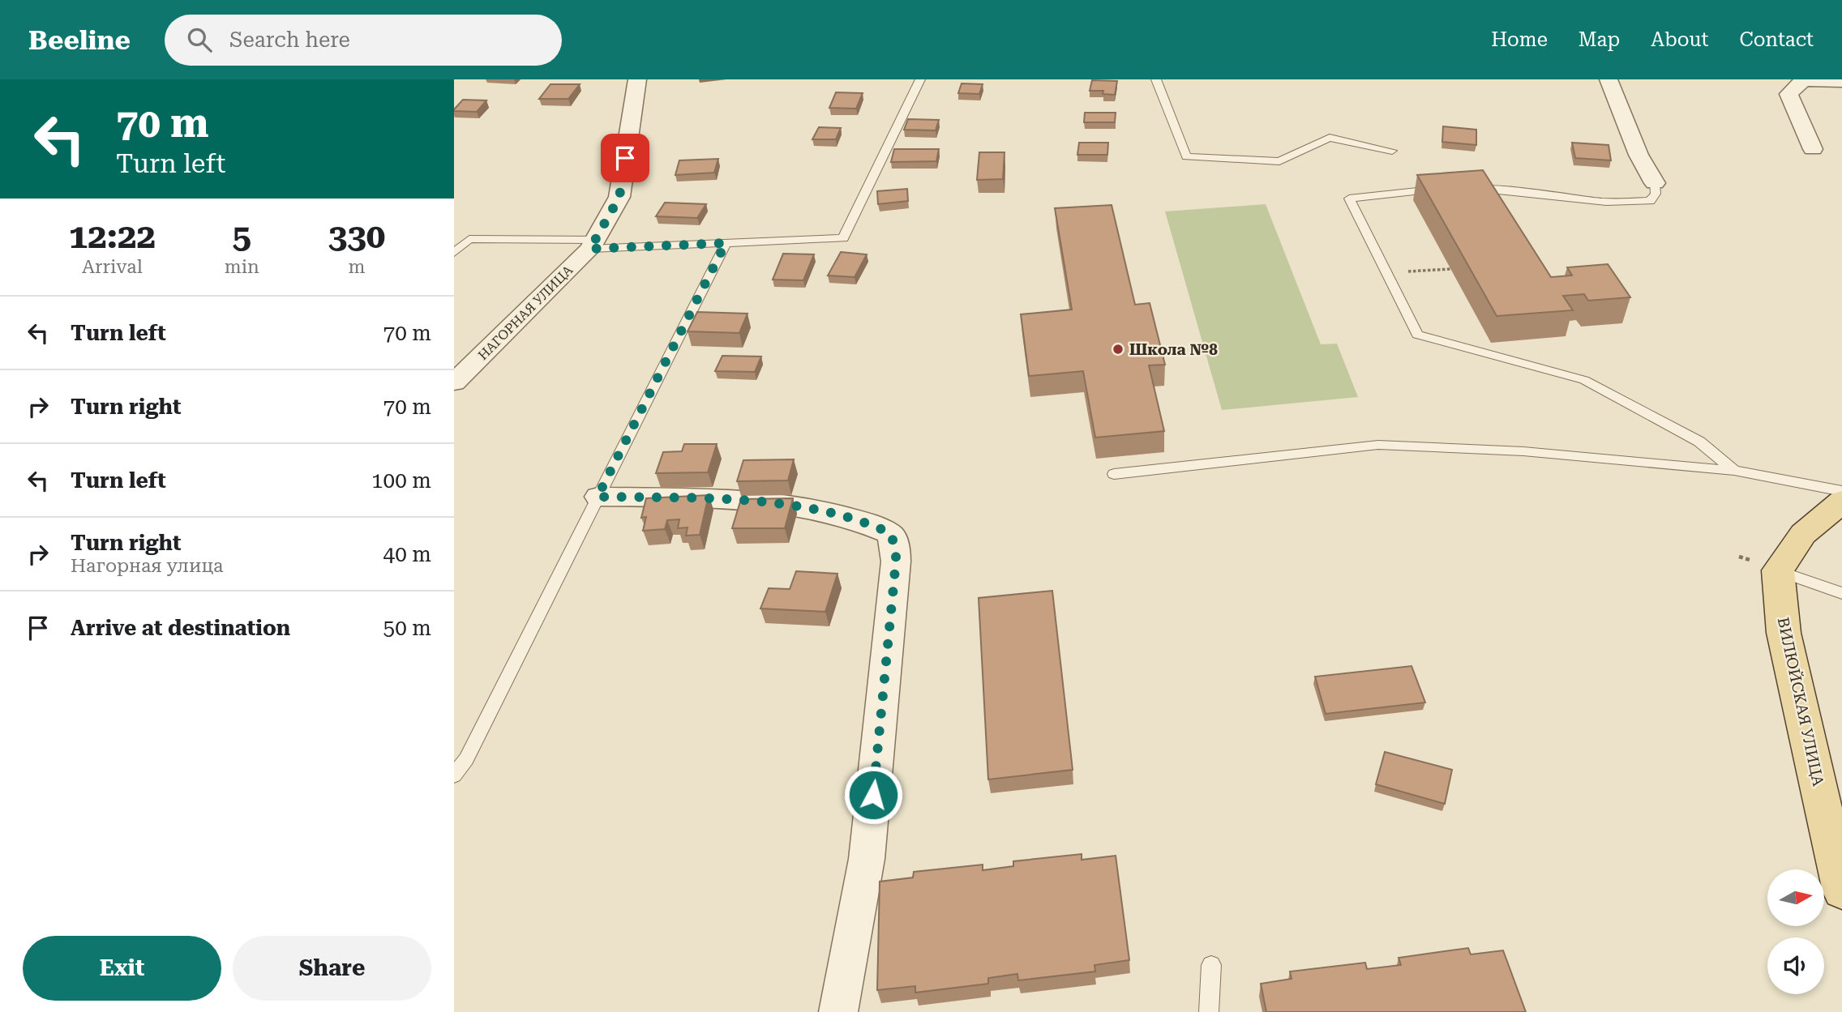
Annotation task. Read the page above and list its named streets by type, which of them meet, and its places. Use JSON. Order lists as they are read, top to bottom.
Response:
{
  "streets": {
    "main road": ["ВИЛЮЙСКАЯ УЛИЦА"],
    "street": ["НАГОРНАЯ УЛИЦА"]
  },
  "places": ["Школа №8"],
  "north": "right",
  "page": {
    "header": "Beeline",
    "search": "Search here",
    "nav": [
      "Home",
      "Map",
      "About",
      "Contact"
    ],
    "turn": ["70 m", "Turn left"],
    "eta": [
      "12:22",
      "Arrival",
      "5",
      "min",
      "330",
      "m"
    ],
    "list": [
      {
        "name": "Turn left",
        "value": "70 m"
      },
      {
        "name": "Turn right",
        "value": "70 m"
      },
      {
        "name": "Turn left",
        "value": "100 m"
      },
      {
        "name": "Turn right",
        "note": "Нагорная улица",
        "value": "40 m"
      },
      {
        "name": "Arrive at destination",
        "value": "50 m"
      }
    ],
    "buttons": ["Exit", "Share"]
  }
}
